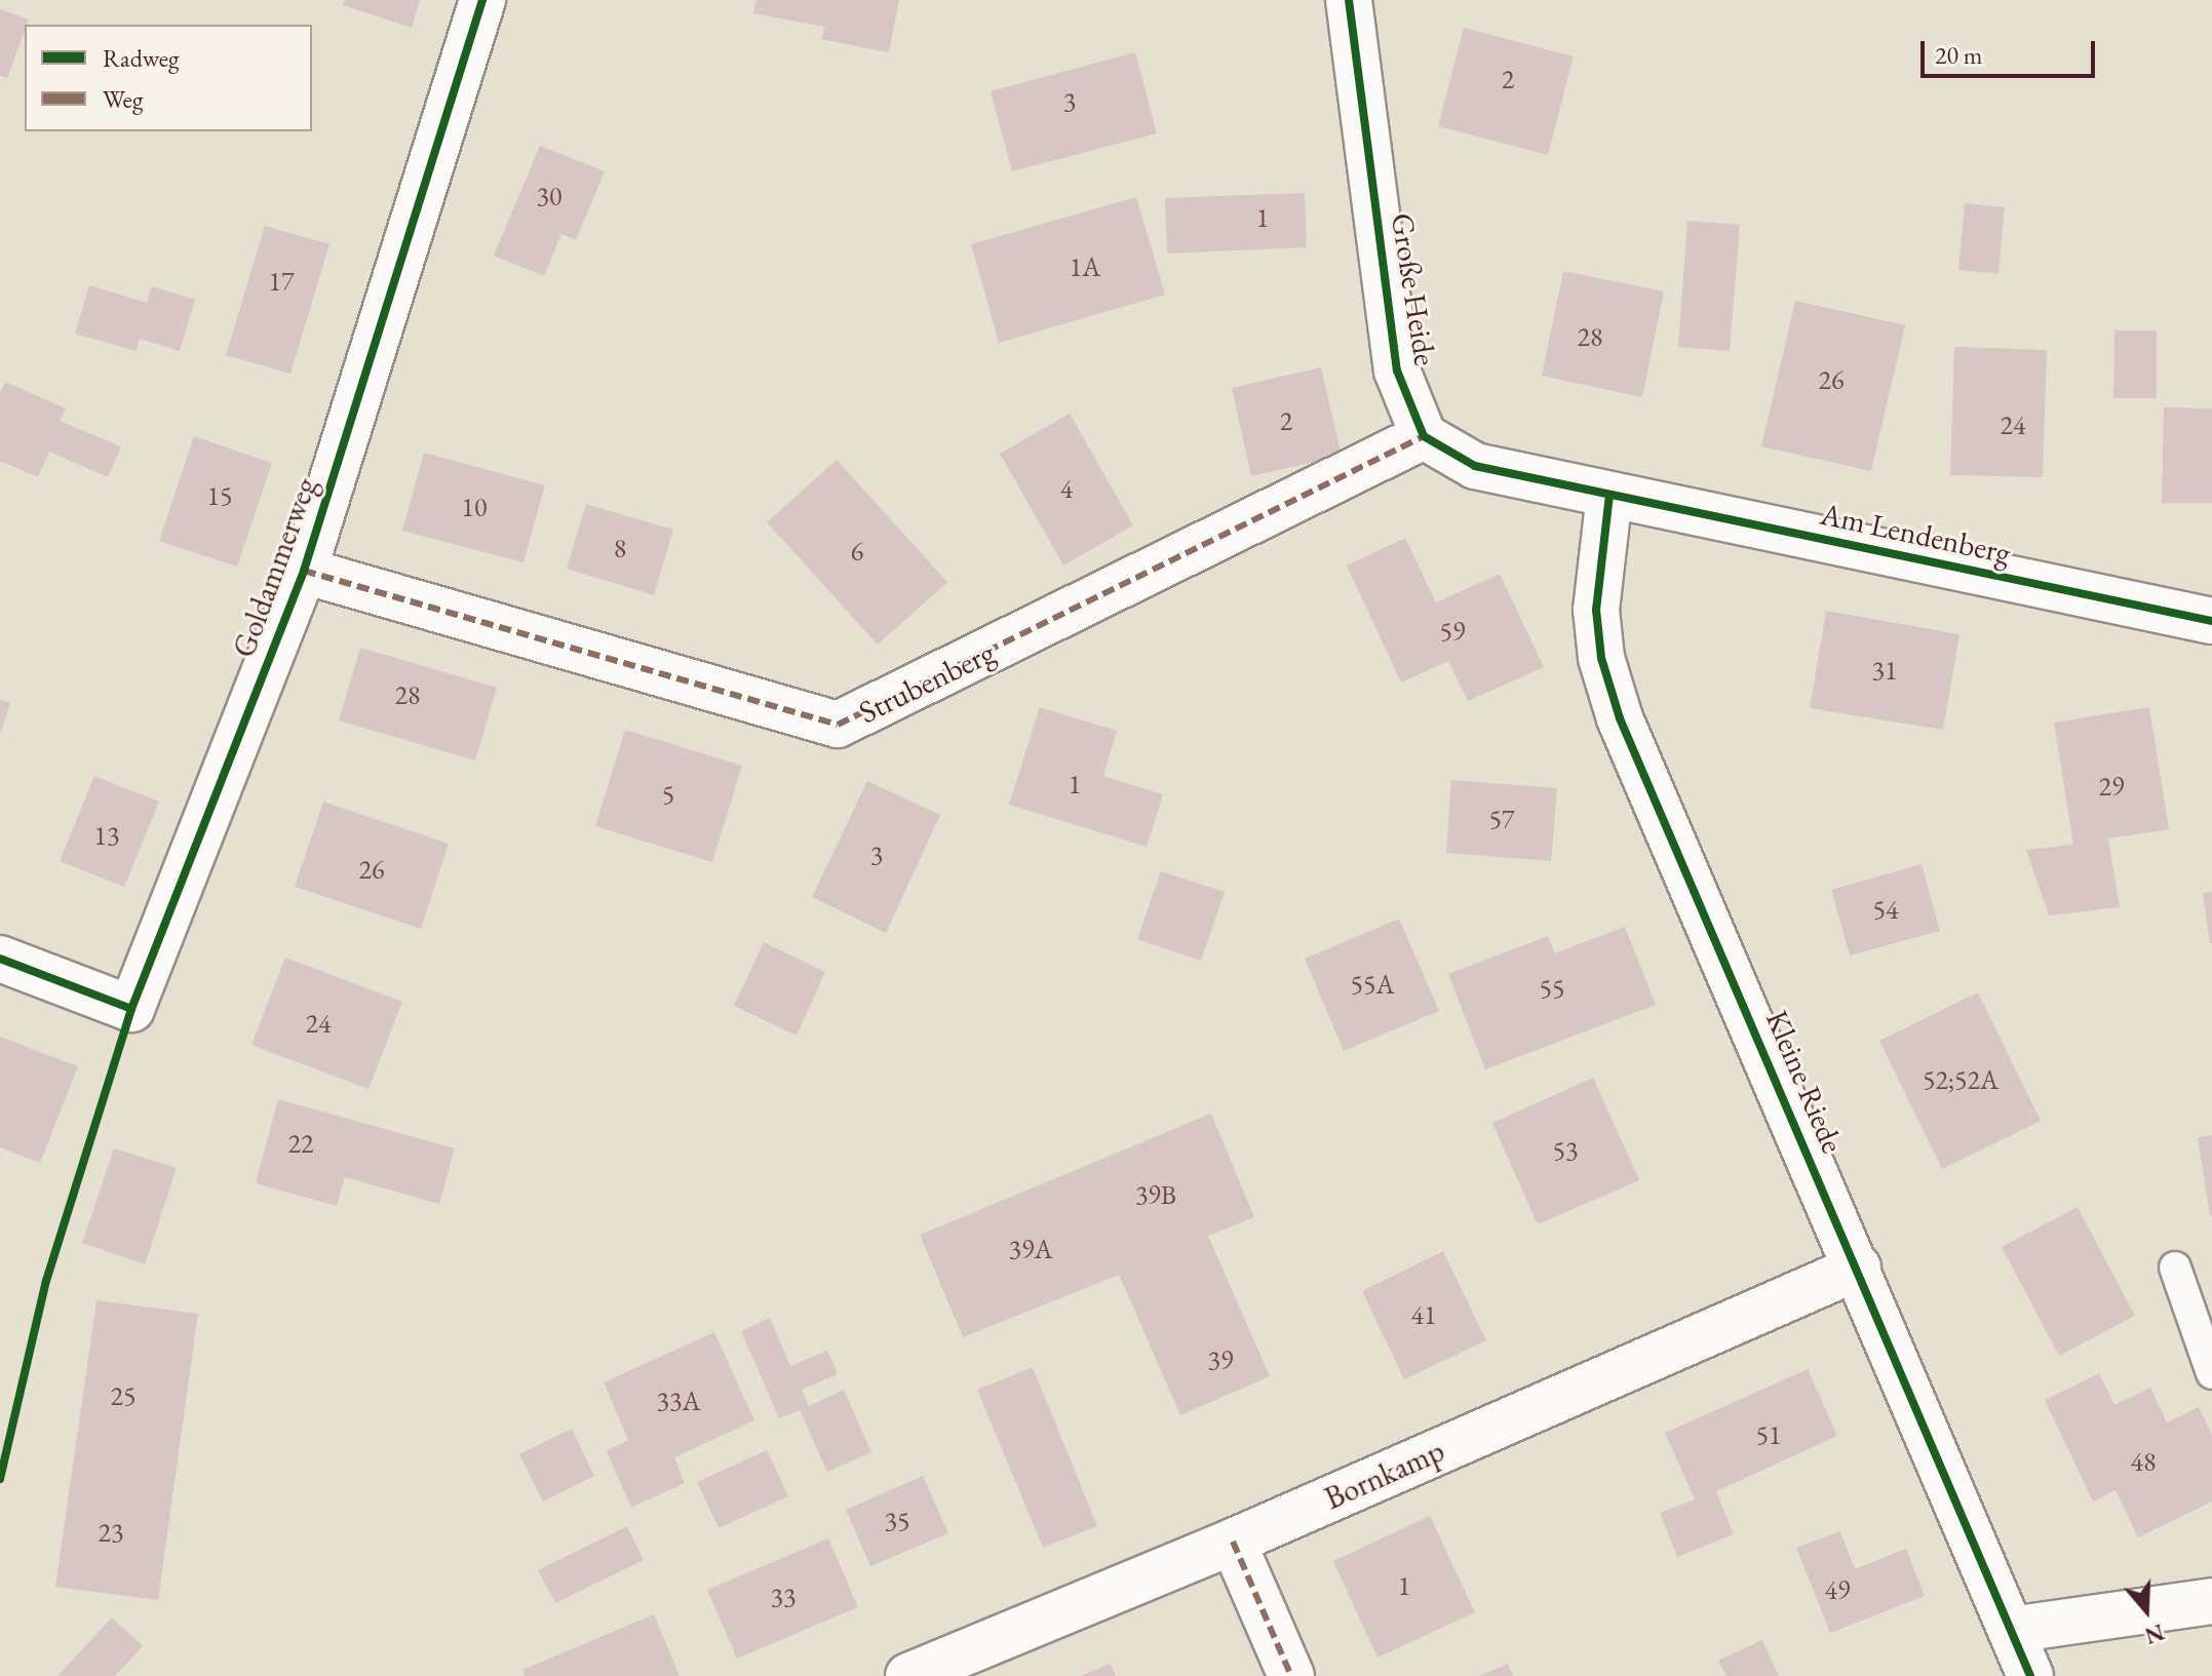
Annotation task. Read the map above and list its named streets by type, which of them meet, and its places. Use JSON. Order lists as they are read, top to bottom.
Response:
{
  "streets": {
    "street": [
      "Große Heide",
      "Am Lendenberg",
      "Goldammerweg",
      "Strubenberg",
      "Kleine Riede",
      "Bornkamp"
    ]
  },
  "crossings": [
    ["Große Heide", "Strubenberg"],
    ["Am Lendenberg", "Kleine Riede"],
    ["Goldammerweg", "Strubenberg"],
    ["Kleine Riede", "Bornkamp"]
  ],
  "house_numbers": [
    "2",
    "3",
    "30",
    "1",
    "1A",
    "17",
    "28",
    "26",
    "2",
    "24",
    "4",
    "15",
    "10",
    "8",
    "6",
    "59",
    "31",
    "28",
    "1",
    "29",
    "5",
    "57",
    "13",
    "3",
    "26",
    "54",
    "55A",
    "55",
    "24",
    "52;52A",
    "22",
    "53",
    "39B",
    "39A",
    "41",
    "39",
    "25",
    "33A",
    "51",
    "48",
    "35",
    "23",
    "1",
    "49",
    "33"
  ],
  "legend": ["Radweg", "Weg"],
  "scale_bar": "20 m",
  "north": "bottom"
}
